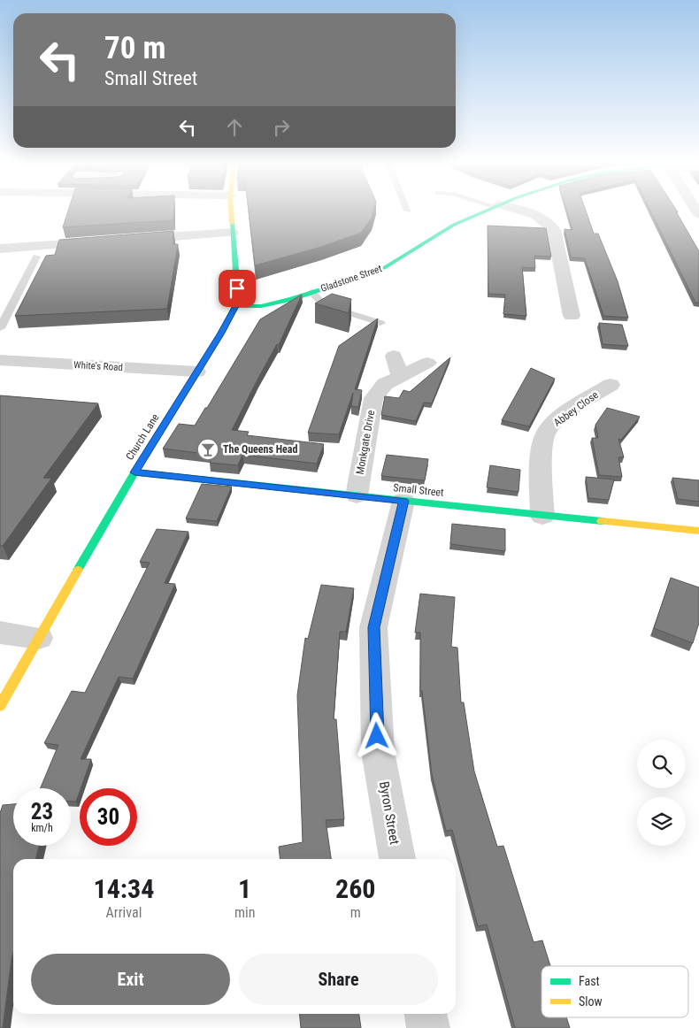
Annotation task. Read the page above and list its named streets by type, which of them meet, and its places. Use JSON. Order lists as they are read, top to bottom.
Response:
{
  "streets": {
    "street": [
      "Gladstone Street",
      "White's Road",
      "Abbey Close",
      "Church Lane",
      "Monkgate Drive",
      "Small Street",
      "Byron Street"
    ]
  },
  "crossings": [
    ["Gladstone Street", "Church Lane"],
    ["White's Road", "Church Lane"],
    ["Abbey Close", "Small Street"],
    ["Church Lane", "Small Street"],
    ["Monkgate Drive", "Small Street"],
    ["Small Street", "Byron Street"]
  ],
  "places": {
    "bar": ["The Queens Head"]
  },
  "legend": ["Fast", "Slow"],
  "page": {
    "turn": ["70 m", "Small Street"],
    "speed": "23 km/h",
    "limit": "30",
    "eta": [
      "14:34",
      "Arrival",
      "1",
      "min",
      "260",
      "m"
    ],
    "buttons": ["Exit", "Share"]
  }
}
